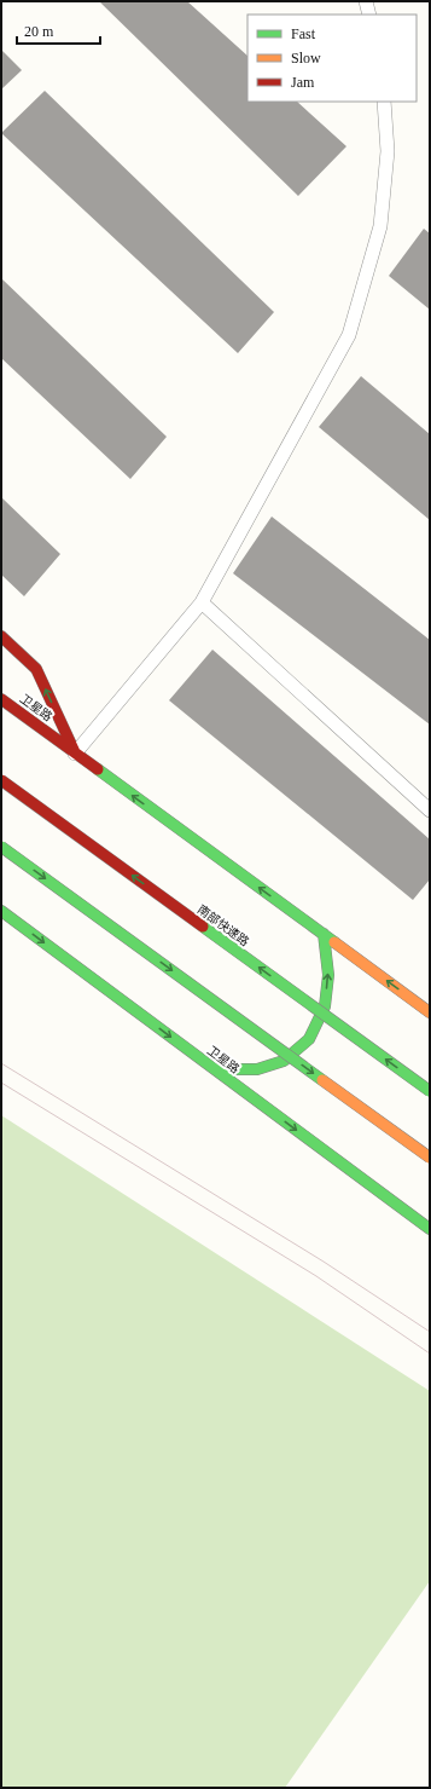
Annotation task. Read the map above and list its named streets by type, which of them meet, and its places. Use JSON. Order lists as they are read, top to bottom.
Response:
{
  "streets": {
    "main road": ["卫星路", "南部快速路"]
  },
  "legend": ["Fast", "Slow", "Jam"],
  "scale_bar": "20 m"
}
